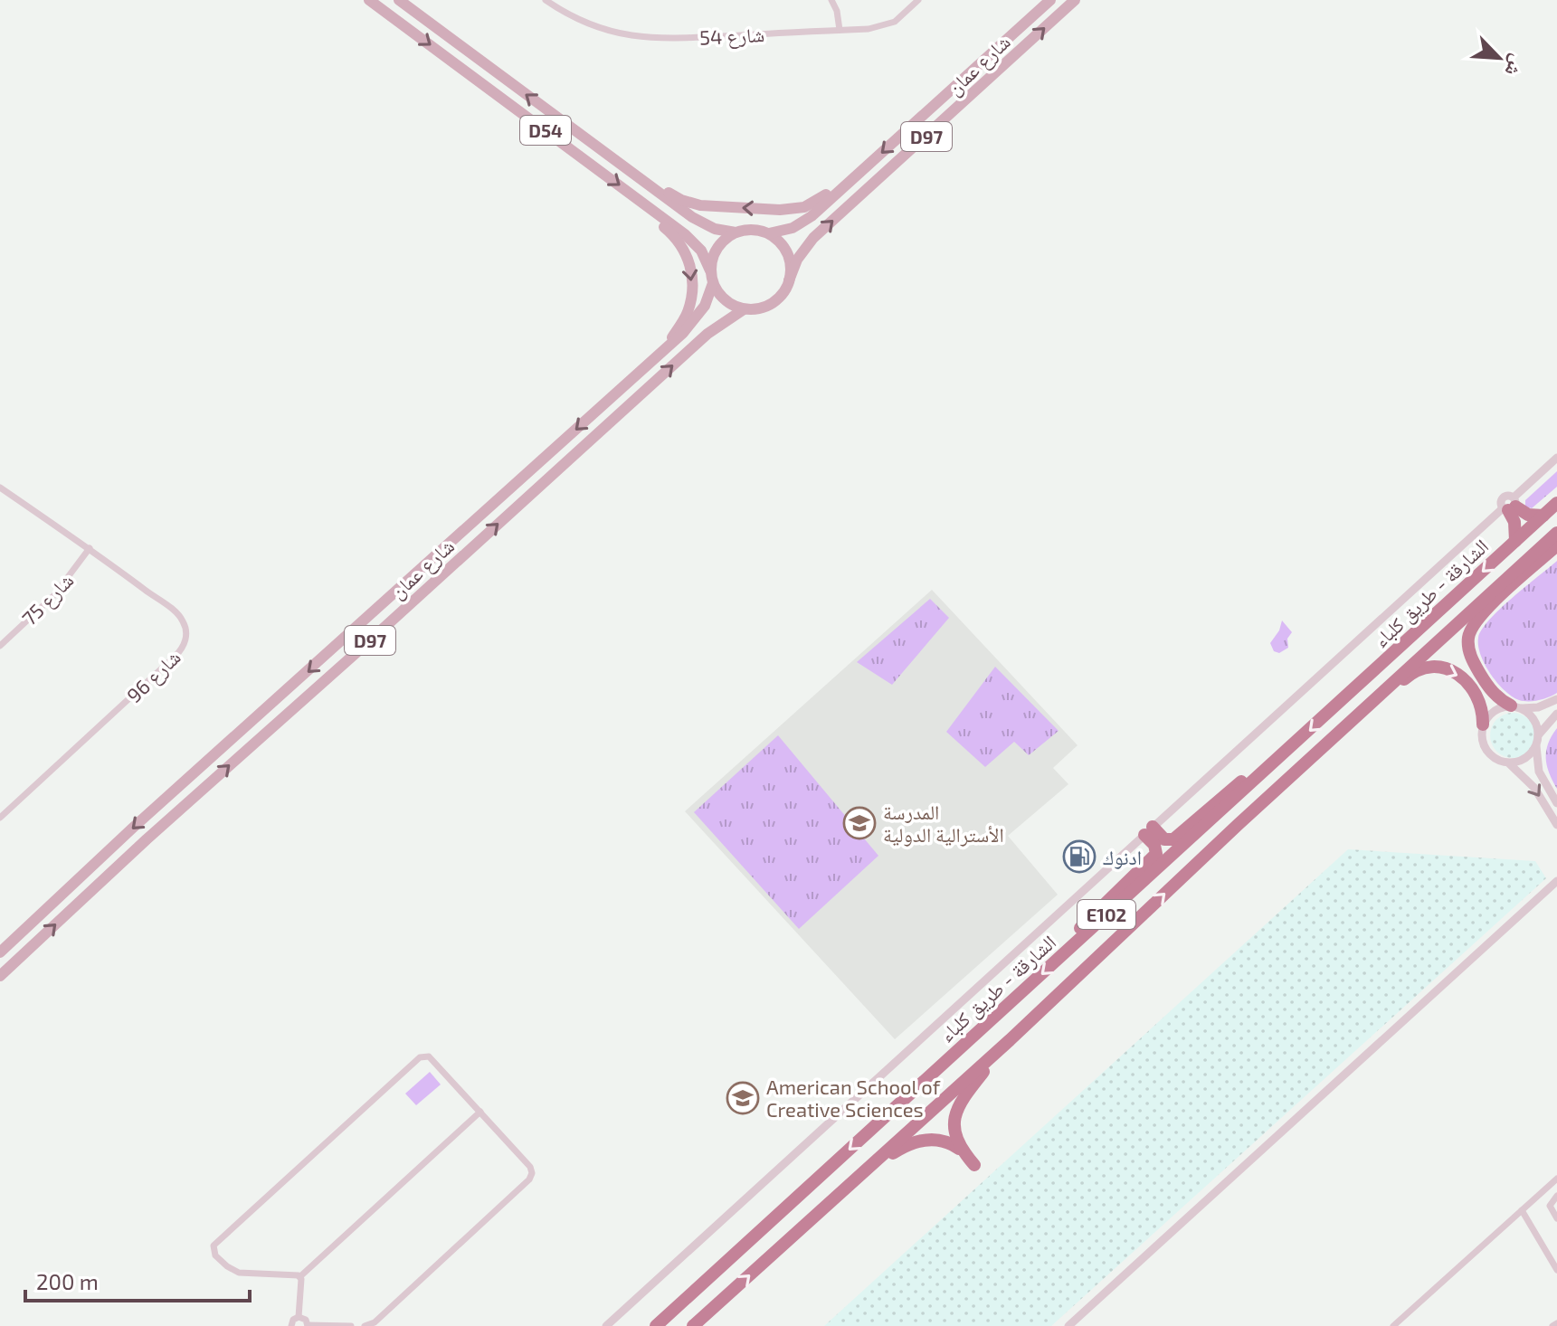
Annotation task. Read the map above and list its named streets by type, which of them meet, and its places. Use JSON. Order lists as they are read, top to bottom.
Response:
{
  "streets": {
    "highway": ["الشارقة - طريق كلباء", "E102"],
    "main road": ["شارع عمان", "D54", "D97"],
    "street": ["شارع 54", "شارع 75", "شارع 96"]
  },
  "crossings": [
    ["شارع عمان", "D54"],
    ["شارع 75", "شارع 96"]
  ],
  "places": {
    "school or university": ["المدرسة الأسترالية الدولية", "American School of Creative Sciences"],
    "fuel station": ["ادنوك"]
  },
  "scale_bar": "200 m",
  "north": "bottom right"
}
